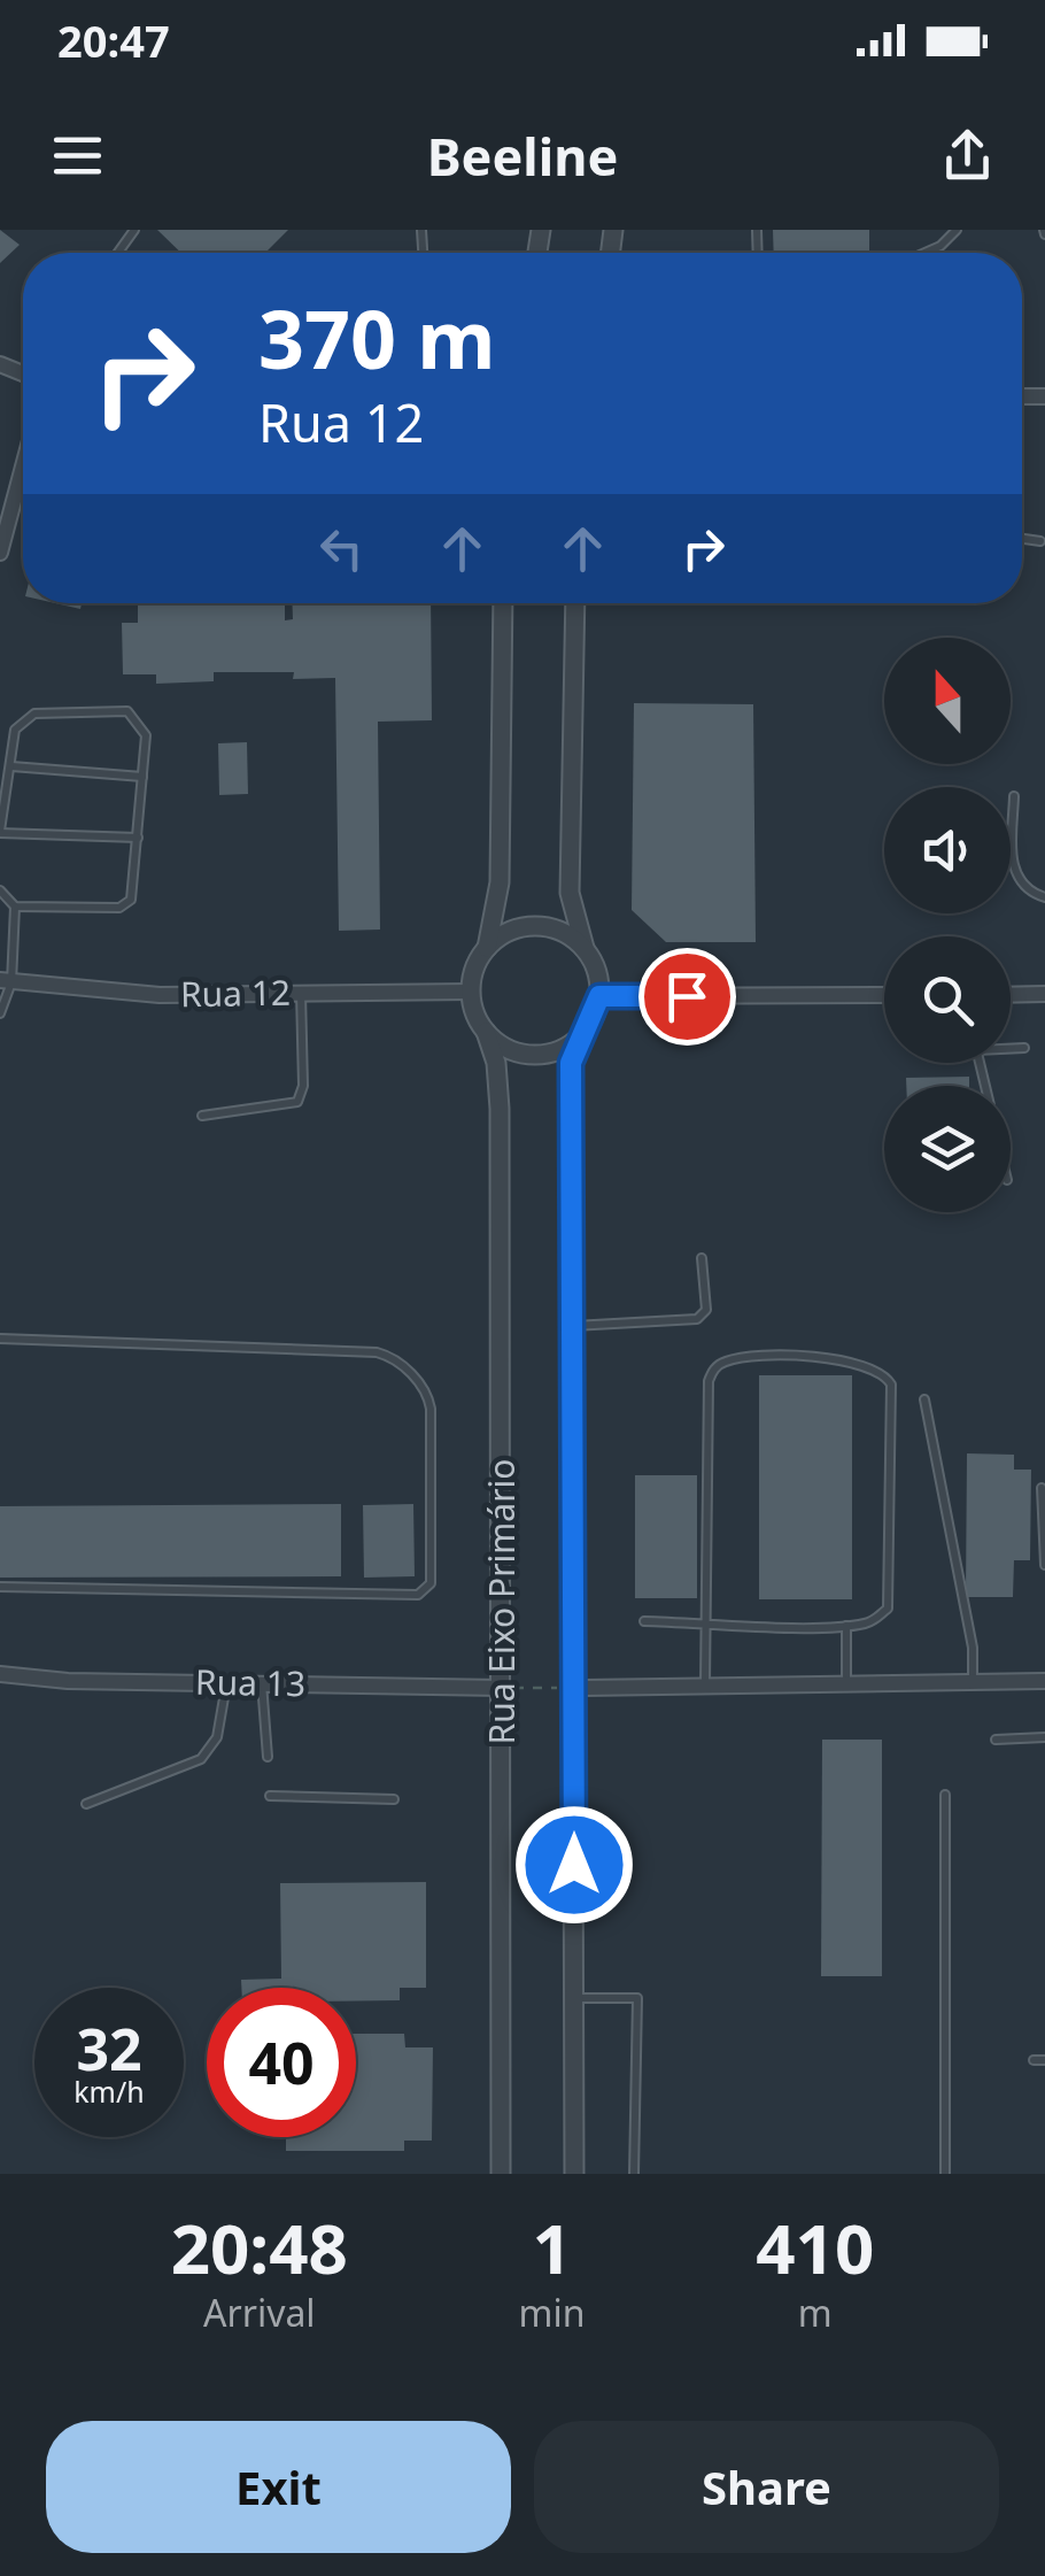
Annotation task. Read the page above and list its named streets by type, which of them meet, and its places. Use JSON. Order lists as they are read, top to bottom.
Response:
{
  "streets": {
    "street": ["Rua 12", "Rua Eixo Primário", "Rua 13"]
  },
  "crossings": [
    ["Rua 12", "Rua Eixo Primário"],
    ["Rua Eixo Primário", "Rua 13"]
  ],
  "north": "top",
  "page": {
    "status": "20:47",
    "header": "Beeline",
    "turn": ["370 m", "Rua 12"],
    "speed": "32 km/h",
    "limit": "40",
    "eta": [
      "20:48",
      "Arrival",
      "1",
      "min",
      "410",
      "m"
    ],
    "buttons": ["Exit", "Share"]
  }
}
